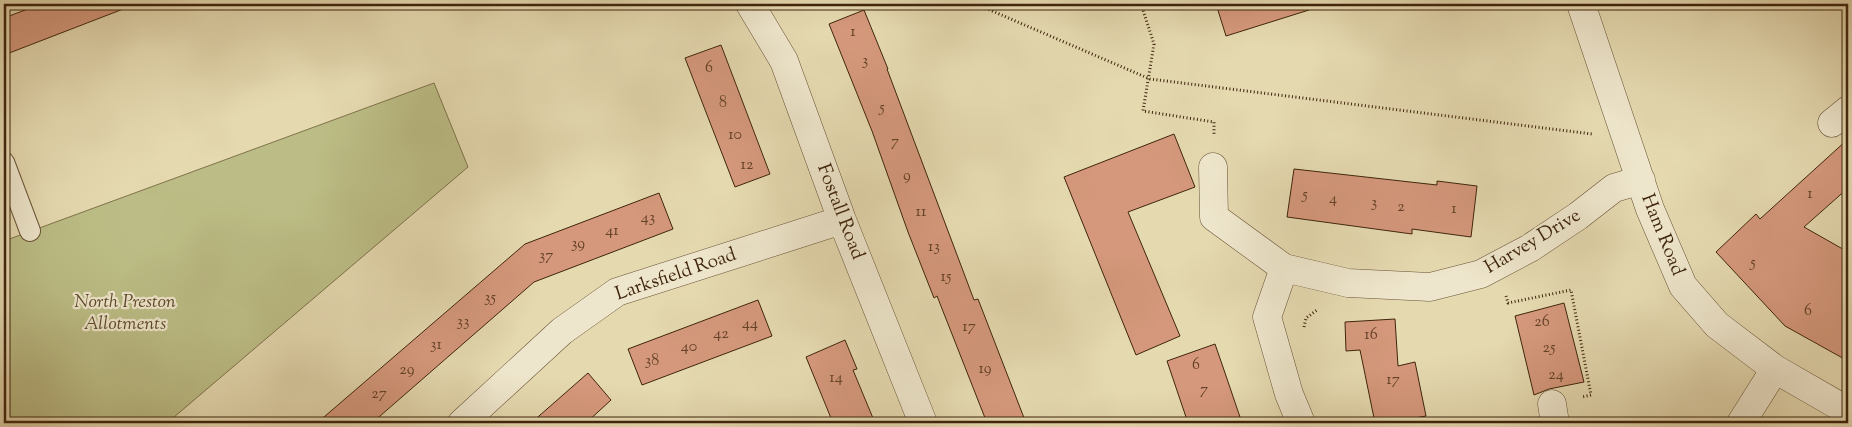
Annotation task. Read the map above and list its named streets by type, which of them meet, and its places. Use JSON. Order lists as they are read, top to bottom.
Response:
{
  "streets": {
    "street": [
      "Fostall Road",
      "Ham Road",
      "Harvey Drive",
      "Larksfield Road"
    ]
  },
  "crossings": [
    ["Fostall Road", "Larksfield Road"],
    ["Ham Road", "Harvey Drive"]
  ],
  "parks": ["North Preston Allotments"],
  "house_numbers": [
    "1",
    "3",
    "6",
    "8",
    "5",
    "10",
    "7",
    "12",
    "9",
    "1",
    "5",
    "4",
    "3",
    "2",
    "1",
    "11",
    "43",
    "41",
    "39",
    "13",
    "37",
    "5",
    "15",
    "35",
    "6",
    "33",
    "26",
    "44",
    "17",
    "42",
    "16",
    "31",
    "40",
    "25",
    "38",
    "6",
    "19",
    "29",
    "24",
    "14",
    "17",
    "7",
    "27"
  ]
}
